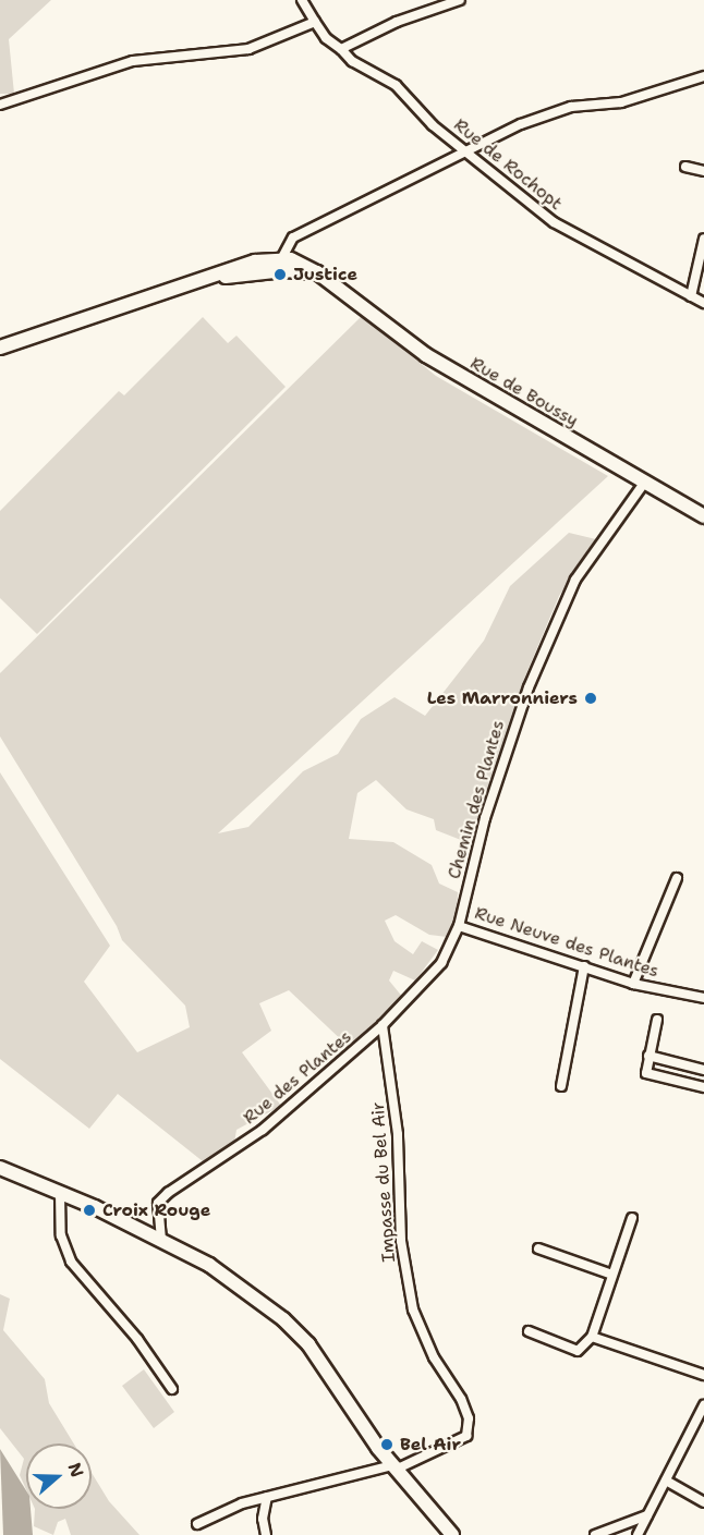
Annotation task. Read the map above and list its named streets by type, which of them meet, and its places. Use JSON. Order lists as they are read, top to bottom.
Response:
{
  "streets": {
    "street": [
      "Rue de Rochopt",
      "Rue de Boussy",
      "Chemin des Plantes",
      "Rue Neuve des Plantes",
      "Rue des Plantes",
      "Impasse du Bel Air"
    ]
  },
  "crossings": [
    ["Rue de Boussy", "Chemin des Plantes"],
    ["Chemin des Plantes", "Rue Neuve des Plantes"],
    ["Chemin des Plantes", "Rue des Plantes"],
    ["Rue Neuve des Plantes", "Rue des Plantes"],
    ["Rue des Plantes", "Impasse du Bel Air"]
  ],
  "places": [
    "Justice",
    "Les Marronniers",
    "Croix Rouge",
    "Bel Air"
  ],
  "north": "right"
}
